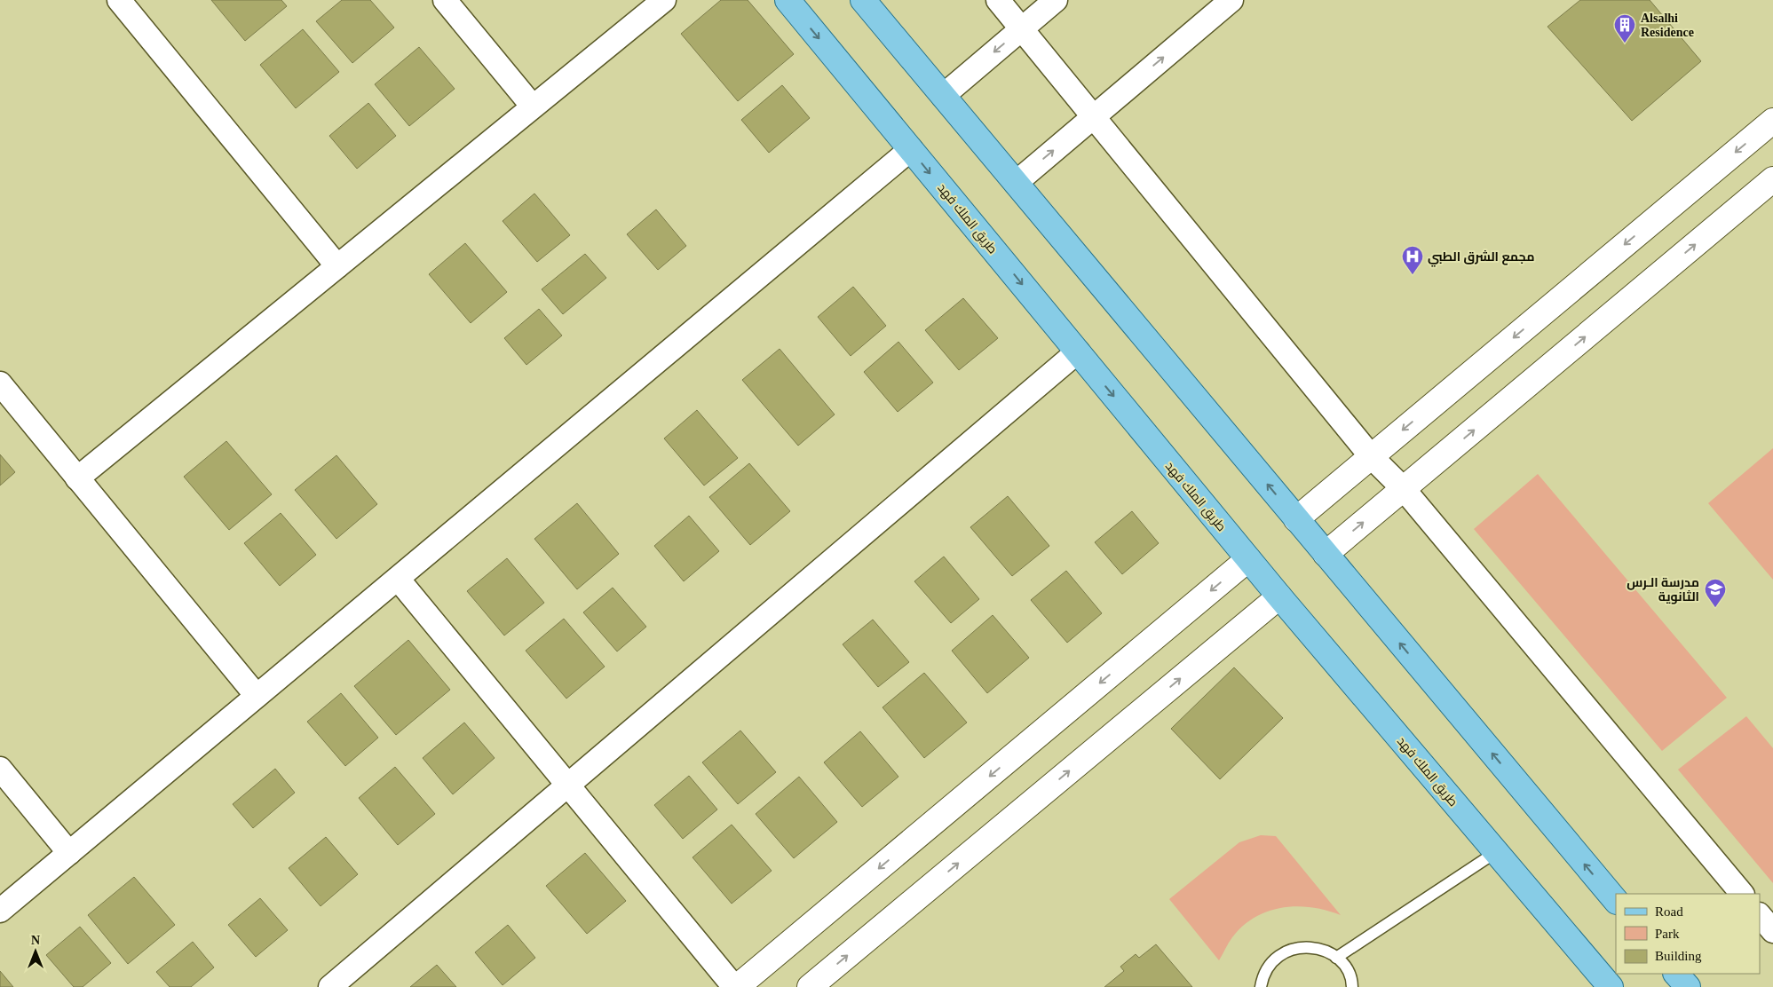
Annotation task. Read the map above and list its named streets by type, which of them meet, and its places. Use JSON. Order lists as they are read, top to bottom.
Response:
{
  "streets": {
    "main road": ["طريق الملك فهد"]
  },
  "places": {
    "building": ["Alsalhi Residence"],
    "hospital": ["مجمع الشرق الطبي"],
    "school or university": ["مدرسة الـرس الثانوية"]
  },
  "legend": ["Road", "Park", "Building"],
  "north": "top"
}
